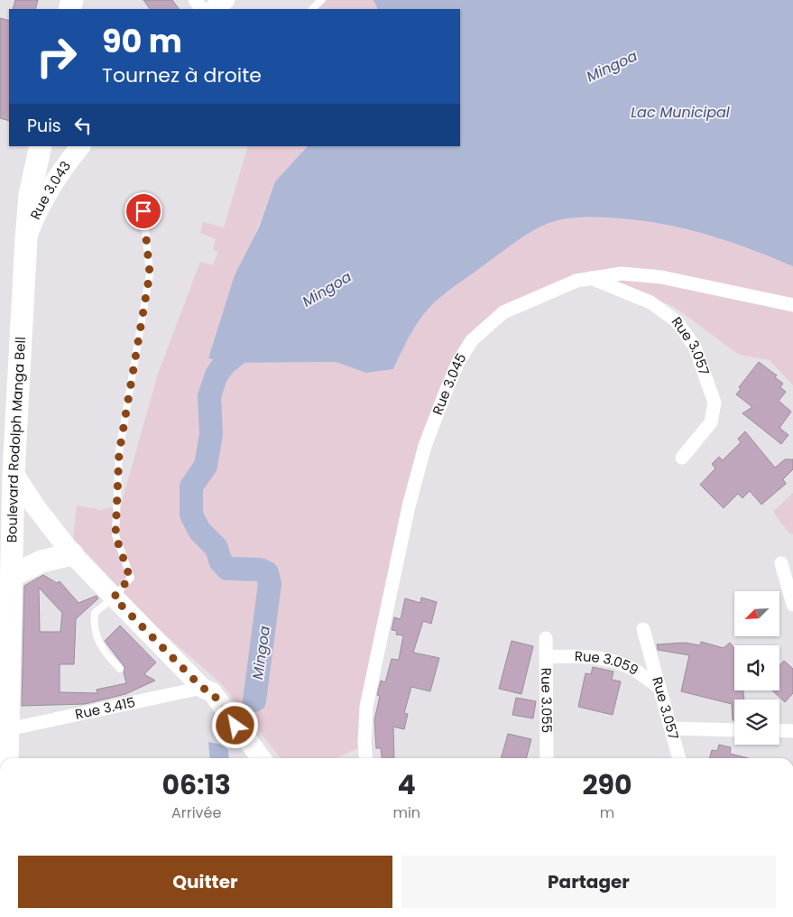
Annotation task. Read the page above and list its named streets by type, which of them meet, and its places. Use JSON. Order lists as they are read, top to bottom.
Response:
{
  "streets": {
    "main road": ["Rue 3.043", "Boulevard Rodolph Manga Bell"],
    "street": [
      "Rue 3.057",
      "Rue 3.045",
      "Rue 3.059",
      "Rue 3.055",
      "Rue 3.415"
    ]
  },
  "crossings": [
    ["Rue 3.043", "Boulevard Rodolph Manga Bell"],
    ["Rue 3.057", "Rue 3.045"],
    ["Rue 3.057", "Rue 3.059"],
    ["Boulevard Rodolph Manga Bell", "Rue 3.415"],
    ["Rue 3.059", "Rue 3.055"]
  ],
  "water": ["Mingoa", "Lac Municipal"],
  "north": "bottom left",
  "page": {
    "turn": ["90 m", "Tournez à droite"],
    "then": "Puis",
    "eta": [
      "06:13",
      "Arrivée",
      "4",
      "min",
      "290",
      "m"
    ],
    "buttons": ["Quitter", "Partager"]
  }
}
